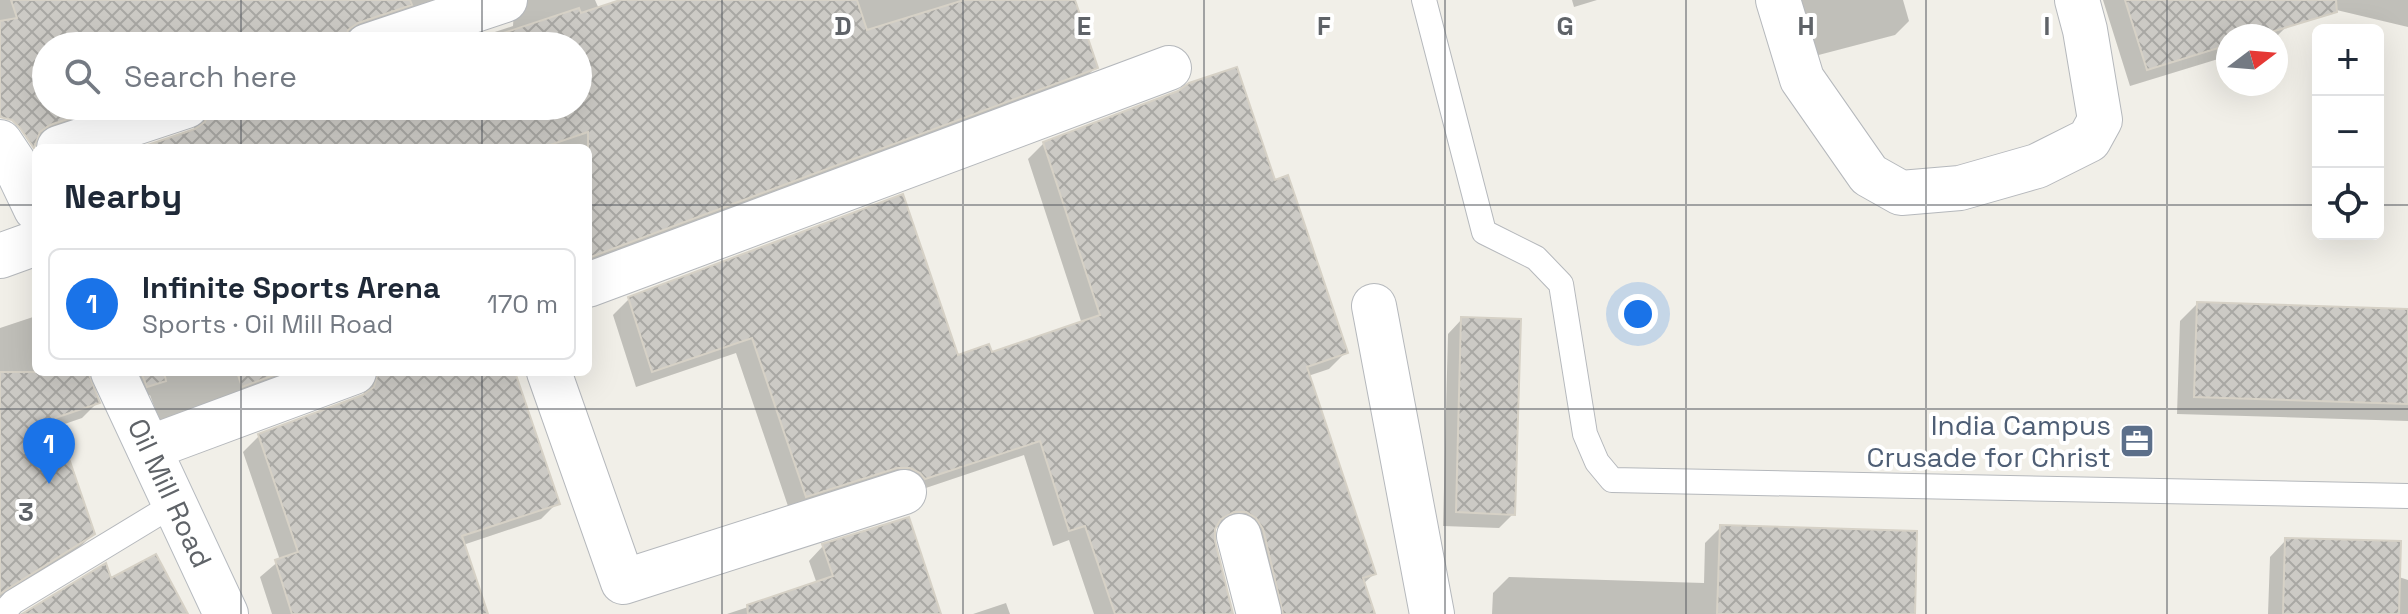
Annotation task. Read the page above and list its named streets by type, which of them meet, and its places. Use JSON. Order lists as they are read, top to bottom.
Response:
{
  "streets": {
    "street": ["Oil Mill Road"]
  },
  "places": {
    "office": ["India Campus Crusade for Christ"]
  },
  "north": "right",
  "page": {
    "map_buttons": ["+", "−"],
    "search": "Search here",
    "heading": "Nearby",
    "list": [
      {
        "mark": "1",
        "name": "Infinite Sports Arena",
        "note": "Sports · Oil Mill Road",
        "value": "170 m"
      }
    ],
    "pins": "1"
  },
  "grid": {
    "columns": [
      "D",
      "E",
      "F",
      "G",
      "H",
      "I"
    ],
    "rows": ["3"]
  }
}
